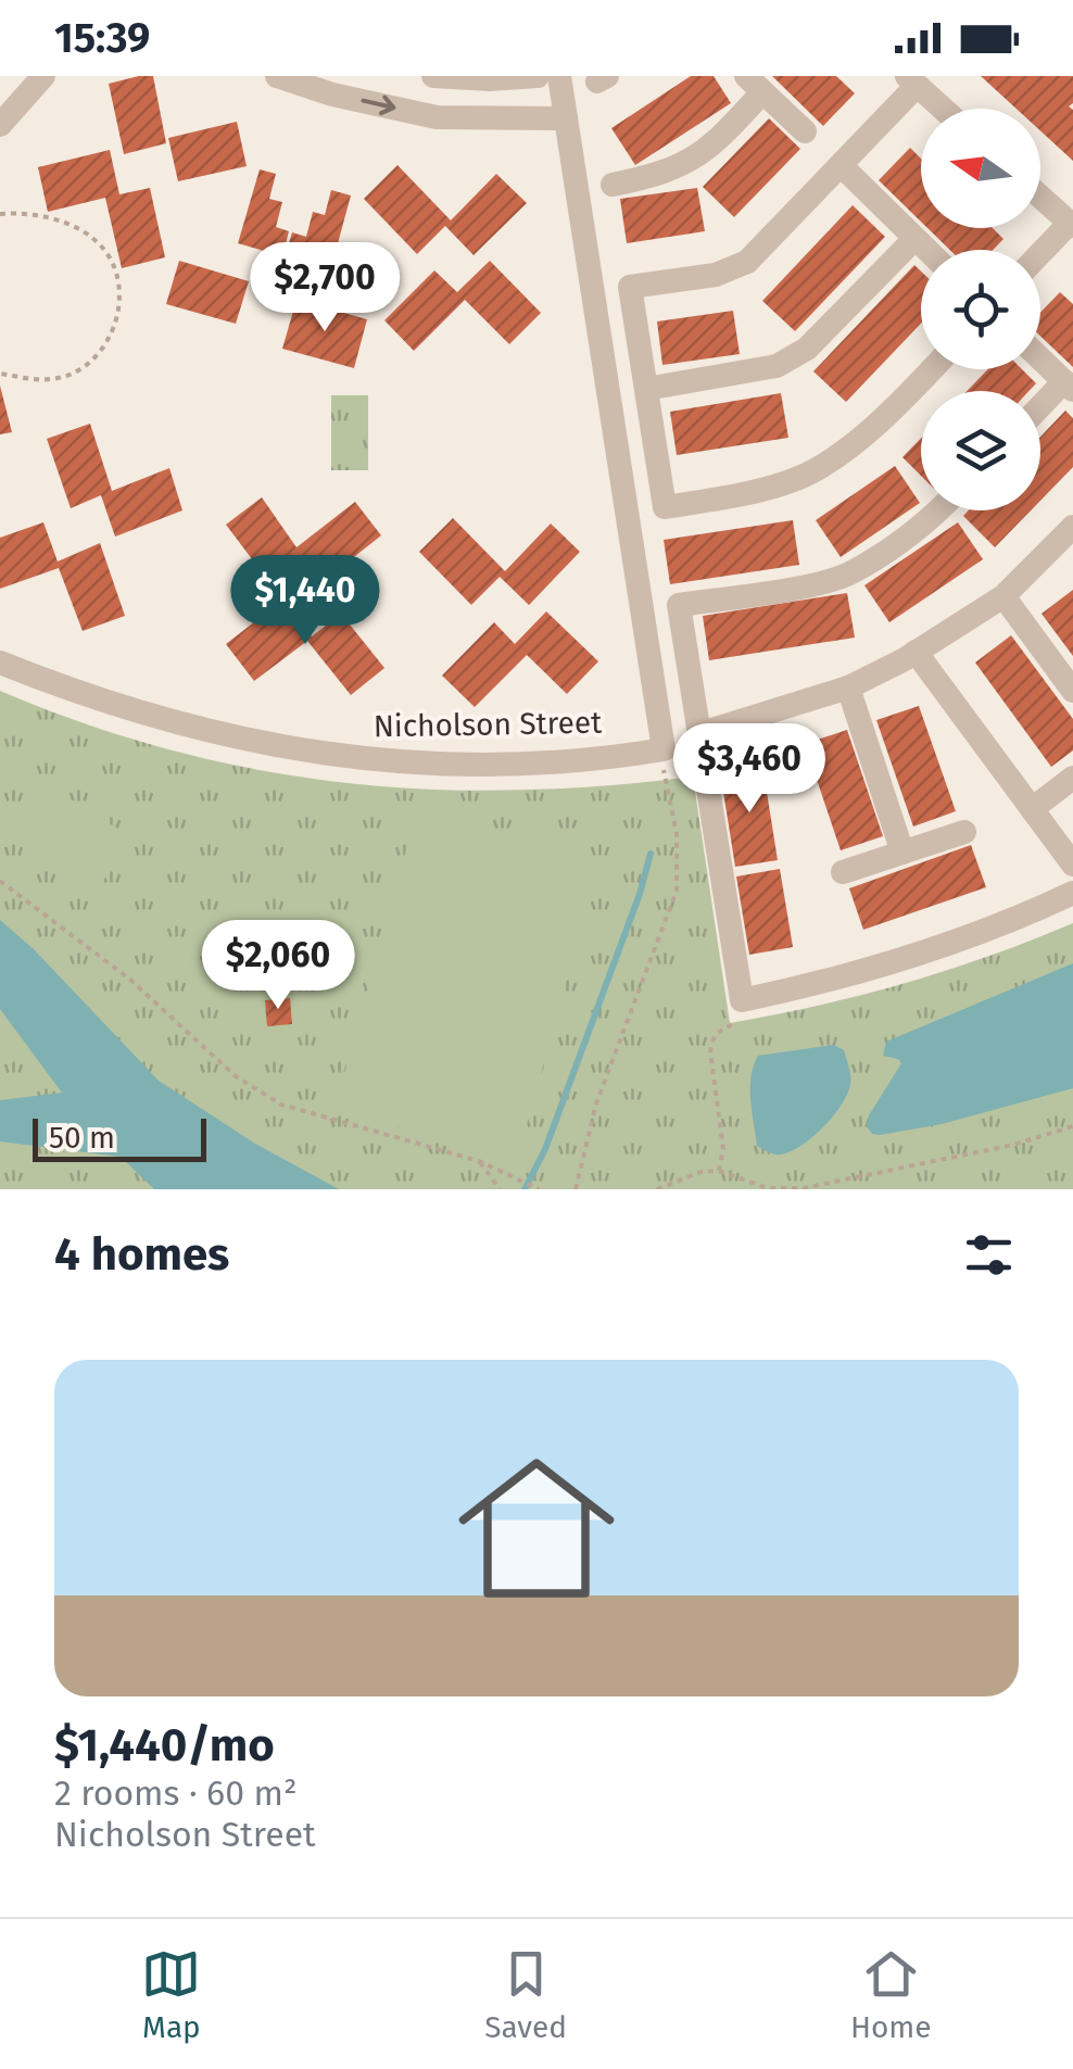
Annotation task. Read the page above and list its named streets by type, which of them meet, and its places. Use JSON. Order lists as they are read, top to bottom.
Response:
{
  "streets": {
    "street": ["Nicholson Street"]
  },
  "scale_bar": "50 m",
  "north": "left",
  "page": {
    "status": "15:39",
    "price": [
      "$2,700",
      "$1,440",
      "$3,460",
      "$2,060"
    ],
    "scale": "50 m",
    "heading": "4 homes",
    "list": [
      {
        "name": "$1,440/mo",
        "note": "2 rooms · 60 m² · Nicholson Street"
      }
    ],
    "tabs": ["Map", "Saved", "Home"]
  }
}
